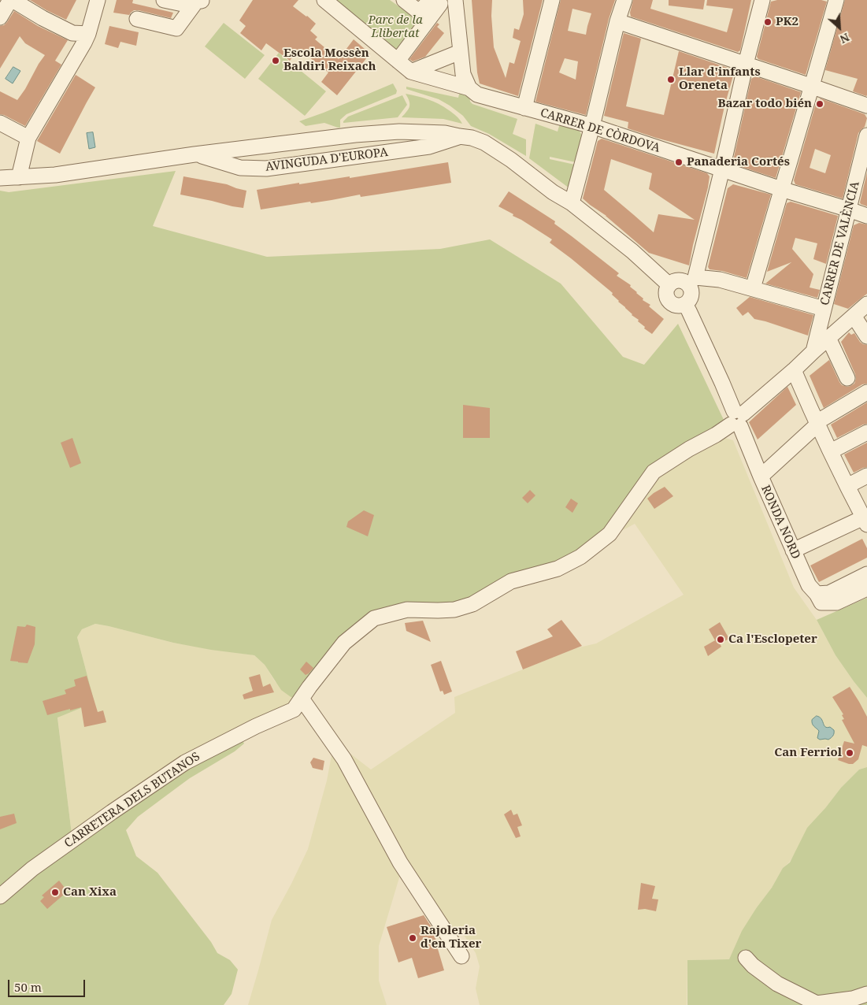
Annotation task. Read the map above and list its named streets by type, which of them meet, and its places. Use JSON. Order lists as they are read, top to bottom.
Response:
{
  "streets": {
    "street": [
      "CARRER DE CÒRDOVA",
      "AVINGUDA D'EUROPA",
      "CARRER DE VALÈNCIA",
      "RONDA NORD",
      "CARRETERA DELS BUTANOS"
    ]
  },
  "crossings": [
    ["CARRER DE CÒRDOVA", "CARRER DE VALÈNCIA"],
    ["AVINGUDA D'EUROPA", "RONDA NORD"],
    ["CARRER DE VALÈNCIA", "CARRETERA DELS BUTANOS"],
    ["RONDA NORD", "CARRETERA DELS BUTANOS"]
  ],
  "parks": ["Parc de la Llibertat"],
  "places": [
    "PK2",
    "Escola Mossèn Baldiri Reixach",
    "Llar d'infants Oreneta",
    "Bazar todo bién",
    "Panaderia Cortés",
    "Ca l'Esclopeter",
    "Can Ferriol",
    "Can Xixa",
    "Rajoleria d'en Tixer"
  ],
  "scale_bar": "50 m",
  "north": "bottom right"
}
